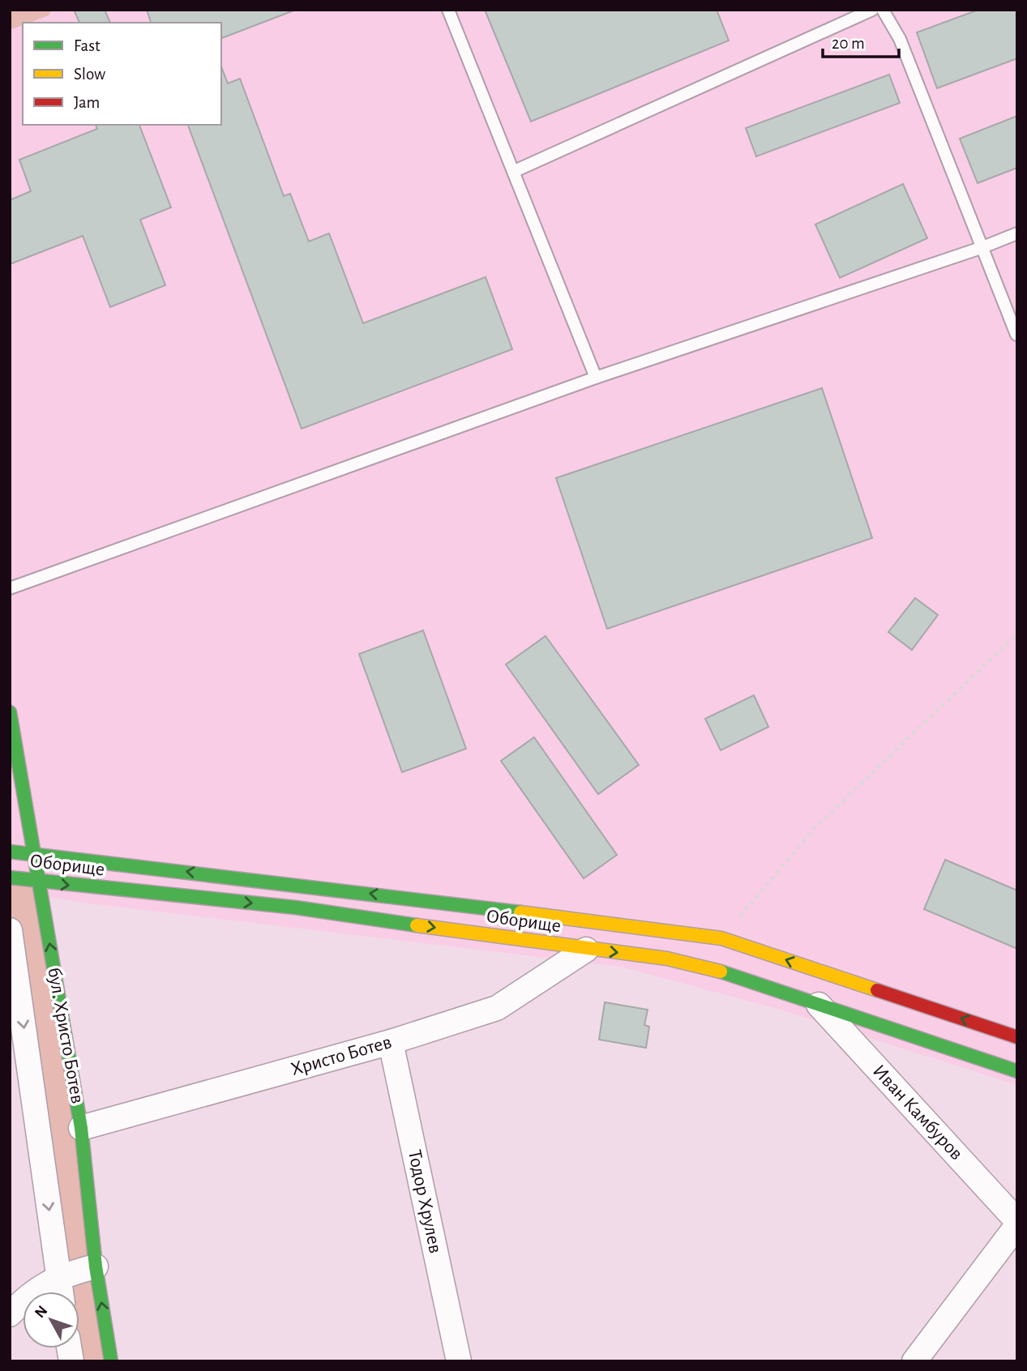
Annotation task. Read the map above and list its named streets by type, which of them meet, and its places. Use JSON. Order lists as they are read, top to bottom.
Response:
{
  "streets": {
    "main road": ["Оборище", "бул. Христо Ботев"],
    "street": ["Христо Ботев", "Иван Камбуров", "Тодор Хрулев"]
  },
  "crossings": [
    ["Оборище", "бул. Христо Ботев"],
    ["Оборище", "Христо Ботев"],
    ["Оборище", "Иван Камбуров"],
    ["бул. Христо Ботев", "Христо Ботев"],
    ["Христо Ботев", "Тодор Хрулев"]
  ],
  "legend": ["Fast", "Slow", "Jam"],
  "scale_bar": "20 m",
  "north": "top left"
}
